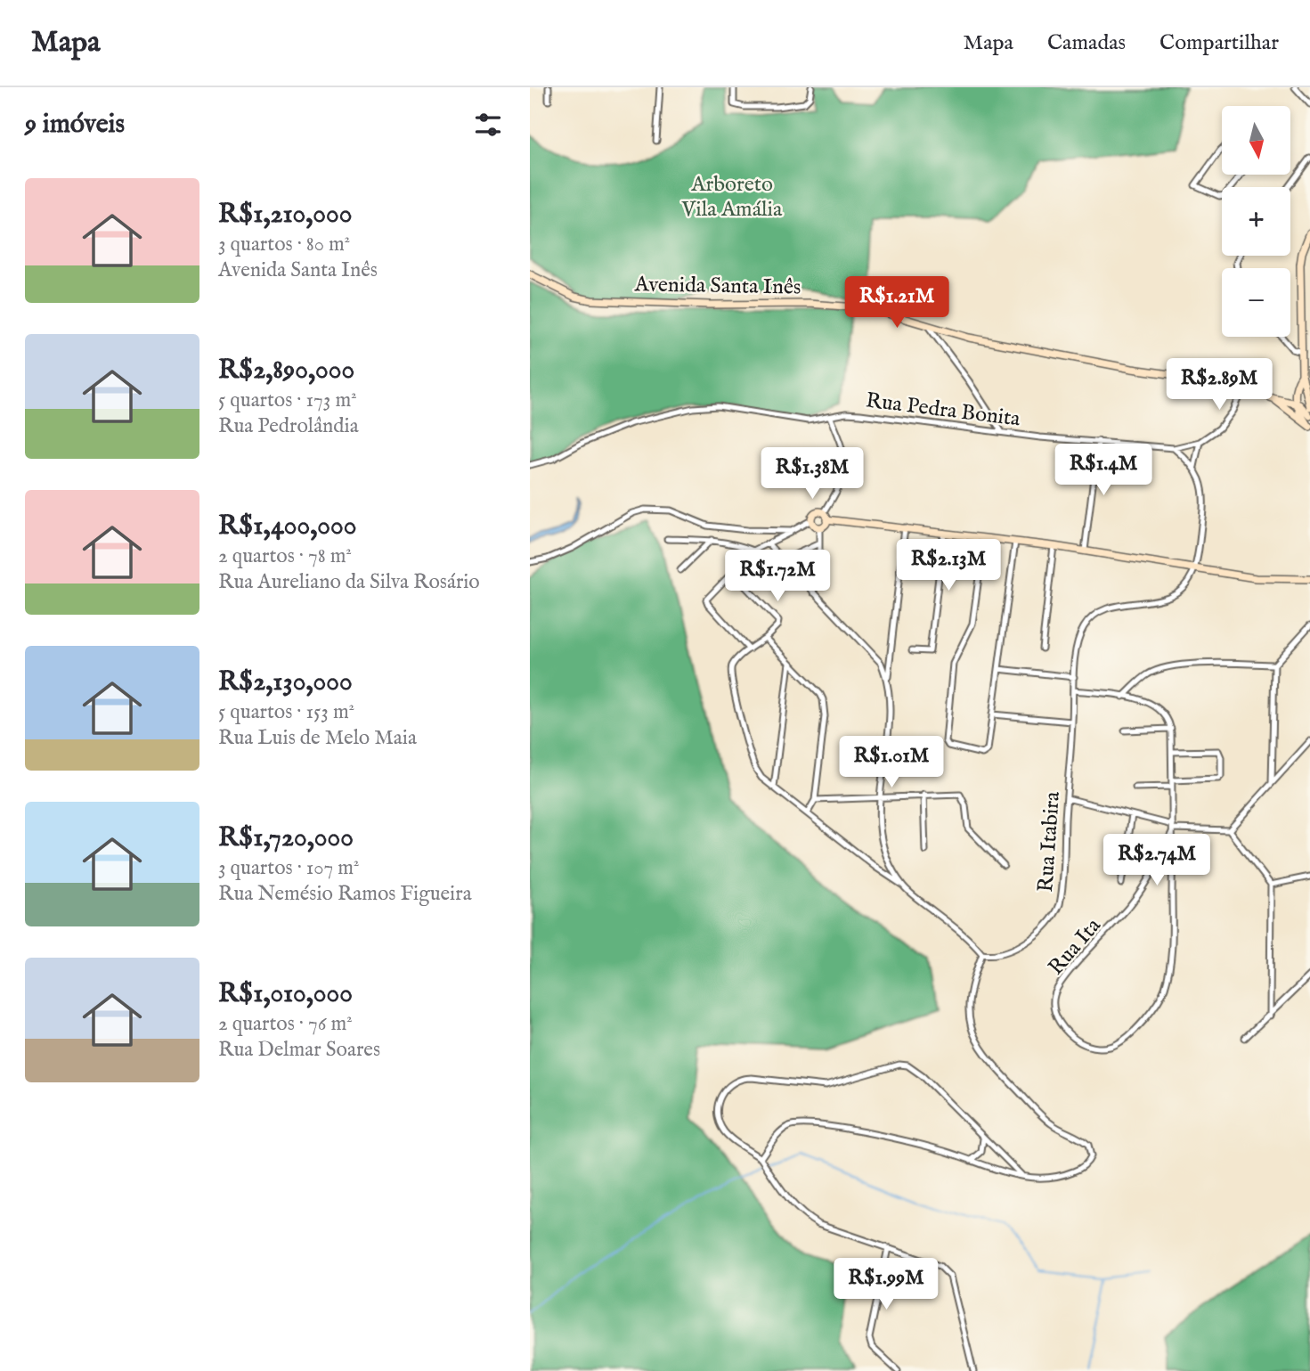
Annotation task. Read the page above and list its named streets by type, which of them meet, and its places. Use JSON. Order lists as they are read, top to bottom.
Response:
{
  "streets": {
    "main road": ["Avenida Santa Inês"],
    "street": ["Rua Pedra Bonita", "Rua Itabira", "Rua Ita"]
  },
  "parks": ["Arboreto Vila Amália"],
  "north": "bottom",
  "page": {
    "header": "Mapa",
    "nav": ["Mapa", "Camadas", "Compartilhar"],
    "heading": "9 imóveis",
    "map_buttons": ["+", "−"],
    "list": [
      {
        "name": "R$1,210,000",
        "note": "3 quartos · 80 m² · Avenida Santa Inês"
      },
      {
        "name": "R$2,890,000",
        "note": "5 quartos · 173 m² · Rua Pedrolândia"
      },
      {
        "name": "R$1,400,000",
        "note": "2 quartos · 78 m² · Rua Aureliano da Silva Rosário"
      },
      {
        "name": "R$2,130,000",
        "note": "5 quartos · 153 m² · Rua Luis de Melo Maia"
      },
      {
        "name": "R$1,720,000",
        "note": "3 quartos · 107 m² · Rua Nemésio Ramos Figueira"
      },
      {
        "name": "R$1,010,000",
        "note": "2 quartos · 76 m² · Rua Delmar Soares"
      }
    ],
    "price": [
      "R$1.21M",
      "R$2.89M",
      "R$1.4M",
      "R$1.38M",
      "R$2.13M",
      "R$1.72M",
      "R$1.01M",
      "R$2.74M",
      "R$1.99M"
    ]
  }
}
